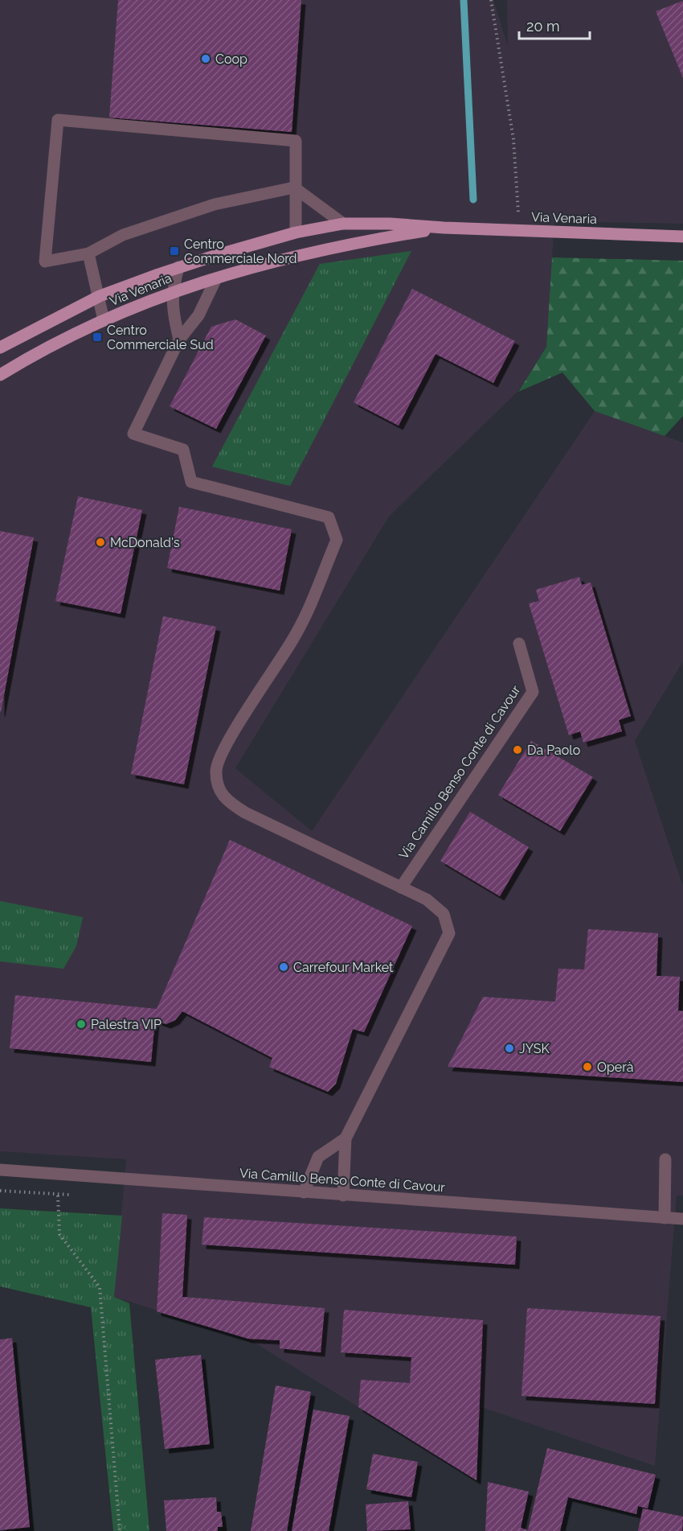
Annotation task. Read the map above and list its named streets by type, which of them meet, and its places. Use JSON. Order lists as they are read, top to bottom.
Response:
{
  "streets": {
    "main road": ["Via Venaria"],
    "street": ["Via Camillo Benso Conte di Cavour"]
  },
  "places": {
    "other": [
      "Coop",
      "McDonald's",
      "Da Paolo",
      "Carrefour Market",
      "Palestra VIP",
      "JYSK",
      "Operà"
    ],
    "transit": ["Centro Commerciale Nord", "Centro Commerciale Sud"]
  },
  "scale_bar": "20 m"
}
